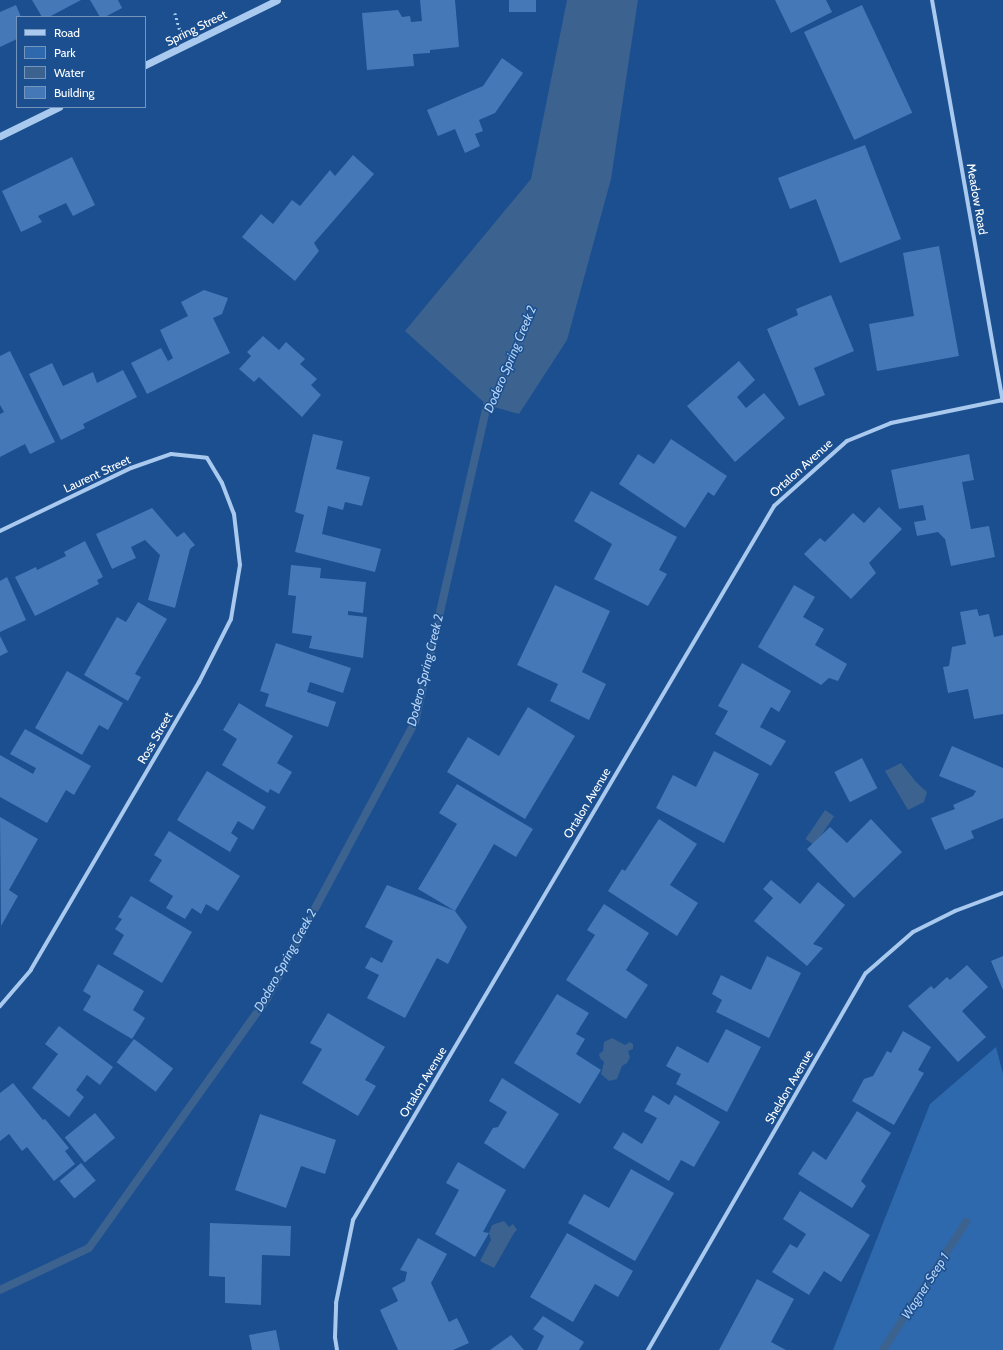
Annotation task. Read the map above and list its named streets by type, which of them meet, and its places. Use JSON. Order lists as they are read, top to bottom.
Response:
{
  "streets": {
    "street": [
      "Spring Street",
      "Meadow Road",
      "Ortalon Avenue",
      "Laurent Street",
      "Ross Street",
      "Sheldon Avenue"
    ]
  },
  "crossings": [
    ["Meadow Road", "Ortalon Avenue"],
    ["Laurent Street", "Ross Street"]
  ],
  "water": ["Dodero Spring Creek 2", "Wagner Seep 1"],
  "legend": [
    "Road",
    "Park",
    "Water",
    "Building"
  ]
}
